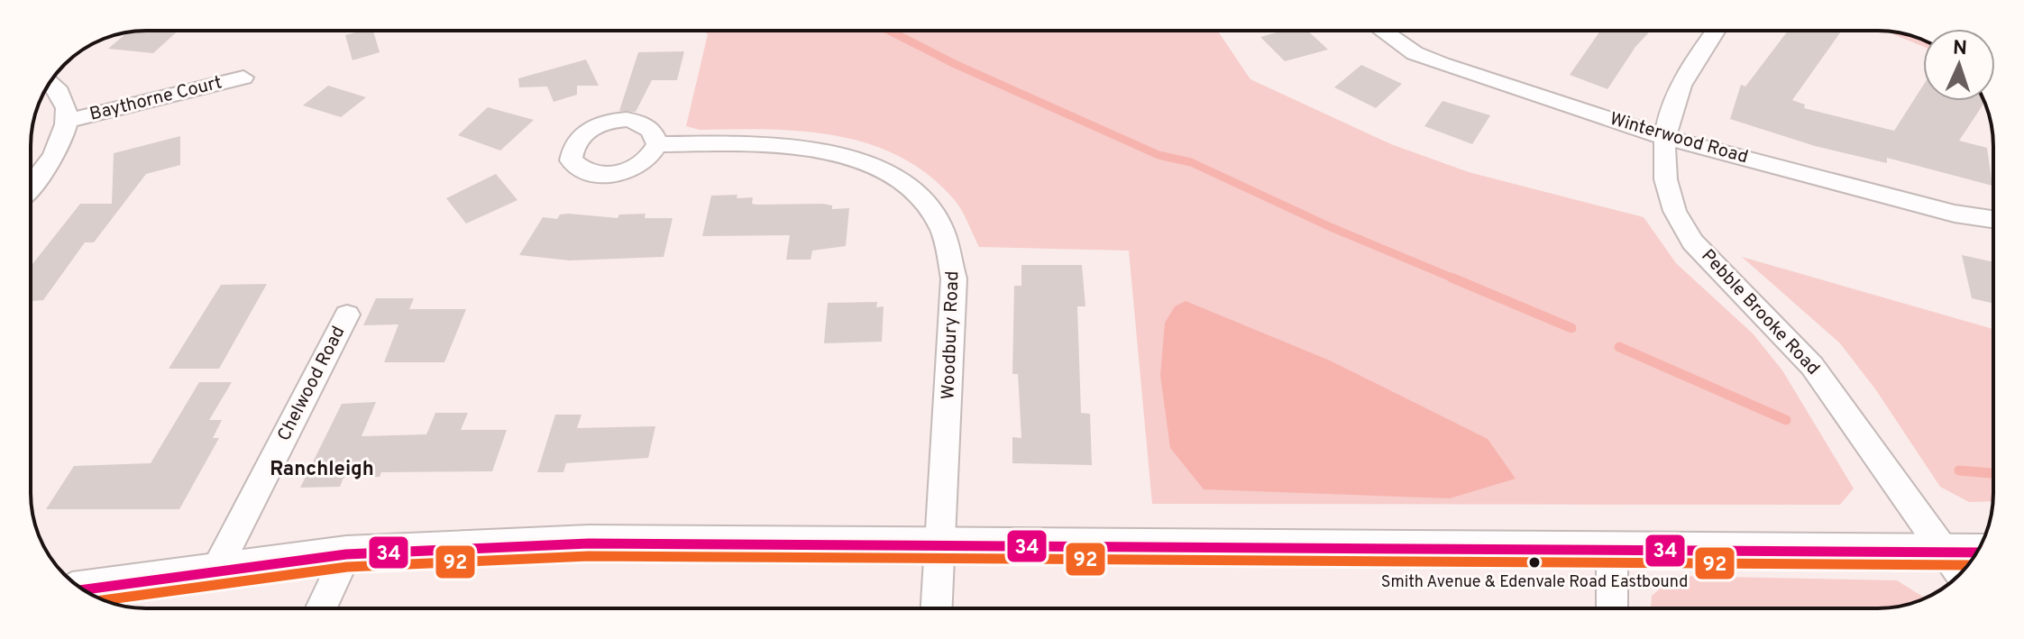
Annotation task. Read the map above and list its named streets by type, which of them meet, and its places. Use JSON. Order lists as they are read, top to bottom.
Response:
{
  "streets": {
    "street": [
      "Baythorne Court",
      "Winterwood Road",
      "Pebble Brooke Road",
      "Woodbury Road",
      "Chelwood Road"
    ]
  },
  "crossings": [
    ["Winterwood Road", "Pebble Brooke Road"]
  ],
  "districts": ["Ranchleigh"],
  "places": ["Smith Avenue & Edenvale Road Eastbound"],
  "lines": ["transit line 34", "transit line 92"],
  "north": "top"
}
